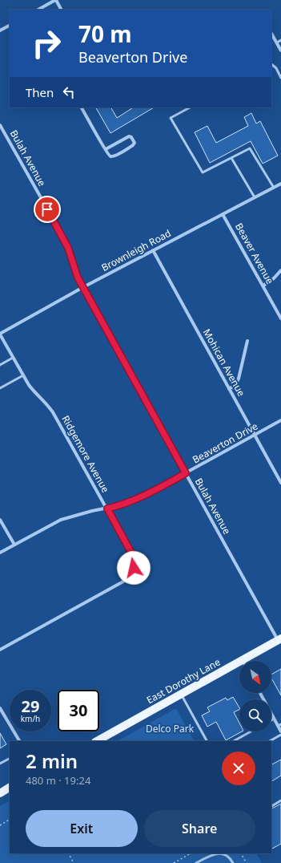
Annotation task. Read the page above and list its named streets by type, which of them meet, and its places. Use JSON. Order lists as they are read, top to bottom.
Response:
{
  "streets": {
    "main road": ["East Dorothy Lane"],
    "street": [
      "Bulah Avenue",
      "Brownleigh Road",
      "Beaver Avenue",
      "Mohican Avenue",
      "Beaverton Drive",
      "Ridgemore Avenue"
    ]
  },
  "crossings": [
    ["Bulah Avenue", "Brownleigh Road"],
    ["Bulah Avenue", "Beaverton Drive"],
    ["Bulah Avenue", "East Dorothy Lane"],
    ["Brownleigh Road", "Beaver Avenue"],
    ["Brownleigh Road", "Mohican Avenue"],
    ["Brownleigh Road", "Ridgemore Avenue"],
    ["Mohican Avenue", "Beaverton Drive"],
    ["Beaverton Drive", "Ridgemore Avenue"]
  ],
  "parks": ["Delco Park"],
  "north": "bottom right",
  "page": {
    "turn": ["70 m", "Beaverton Drive"],
    "then": "Then",
    "speed": "29 km/h",
    "limit": "30",
    "heading": ["2 min", "480 m · 19:24"],
    "buttons": ["Exit", "Share"]
  }
}
